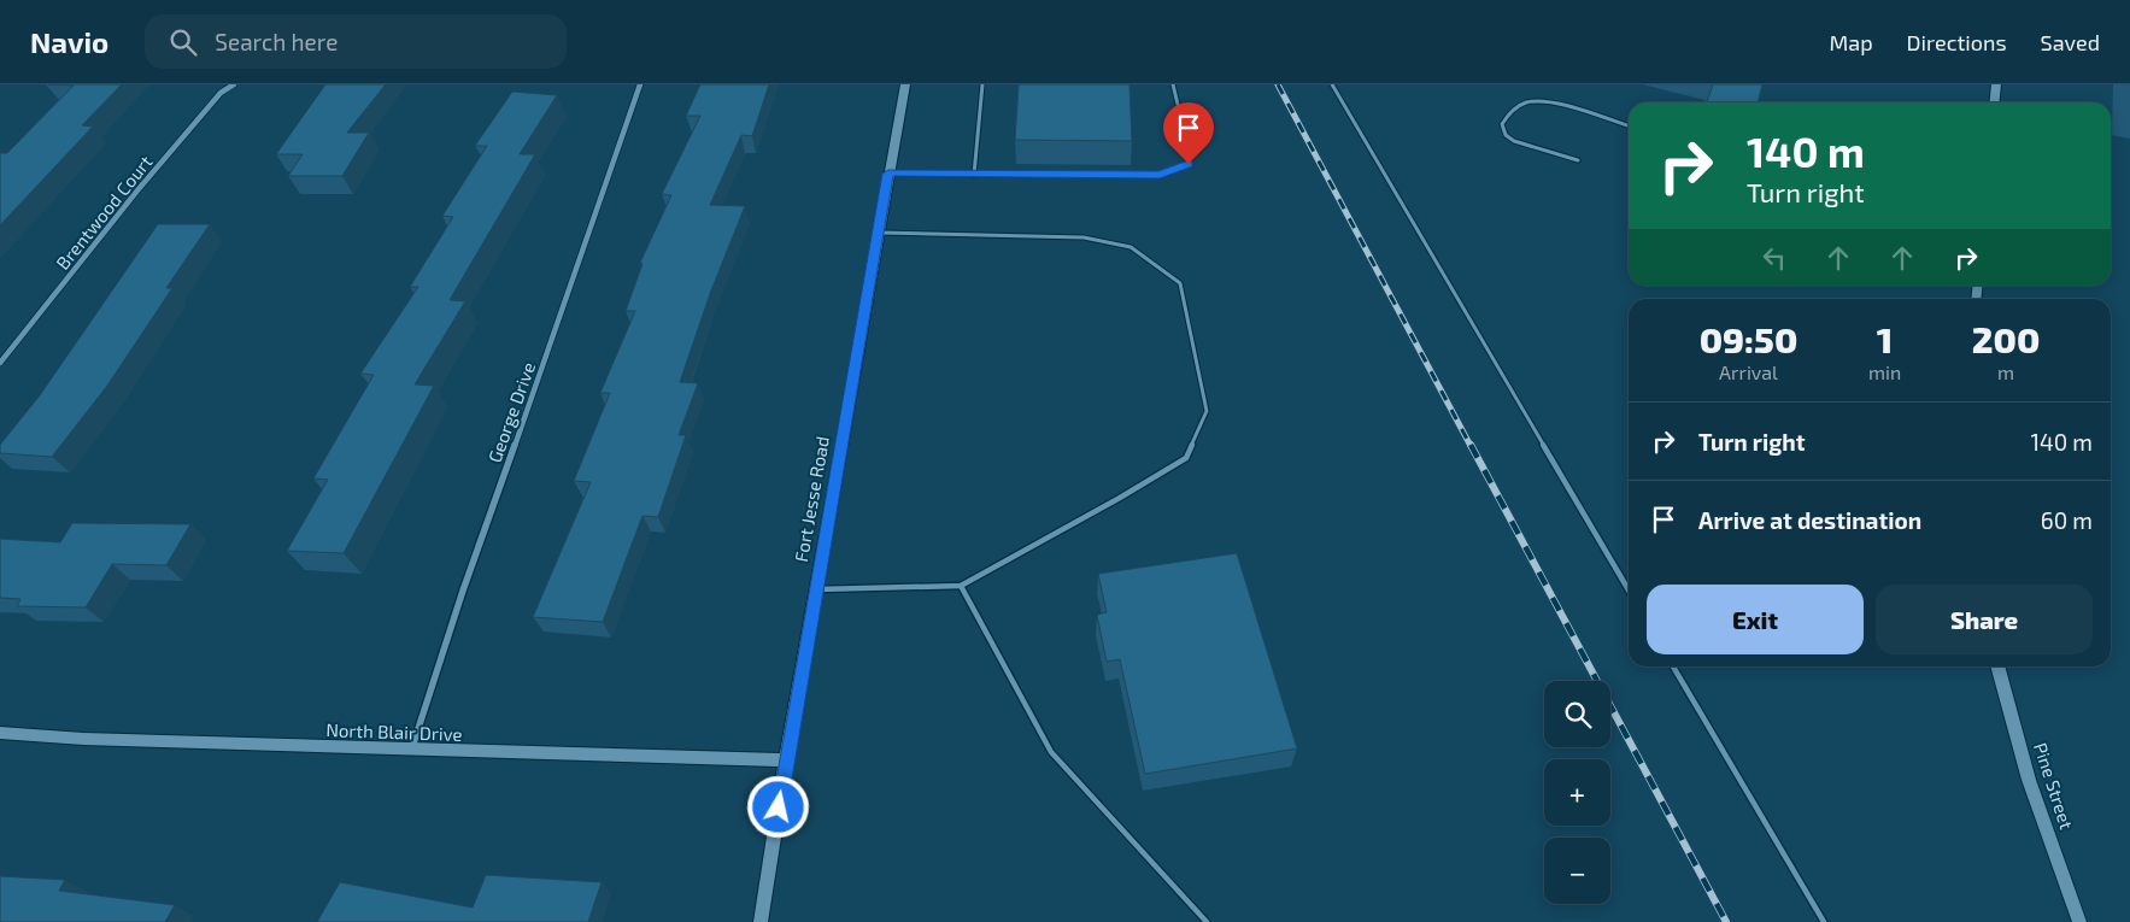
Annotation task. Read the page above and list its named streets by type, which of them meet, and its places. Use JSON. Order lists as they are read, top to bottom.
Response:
{
  "streets": {
    "street": [
      "Brentwood Court",
      "George Drive",
      "Fort Jesse Road",
      "North Blair Drive",
      "Pine Street"
    ]
  },
  "crossings": [
    ["George Drive", "North Blair Drive"],
    ["Fort Jesse Road", "North Blair Drive"]
  ],
  "page": {
    "header": "Navio",
    "search": "Search here",
    "nav": ["Map", "Directions", "Saved"],
    "turn": ["140 m", "Turn right"],
    "eta": [
      "09:50",
      "Arrival",
      "1",
      "min",
      "200",
      "m"
    ],
    "list": [
      {
        "name": "Turn right",
        "value": "140 m"
      },
      {
        "name": "Arrive at destination",
        "value": "60 m"
      }
    ],
    "buttons": ["Exit", "Share"],
    "map_buttons": ["+", "−"]
  }
}
